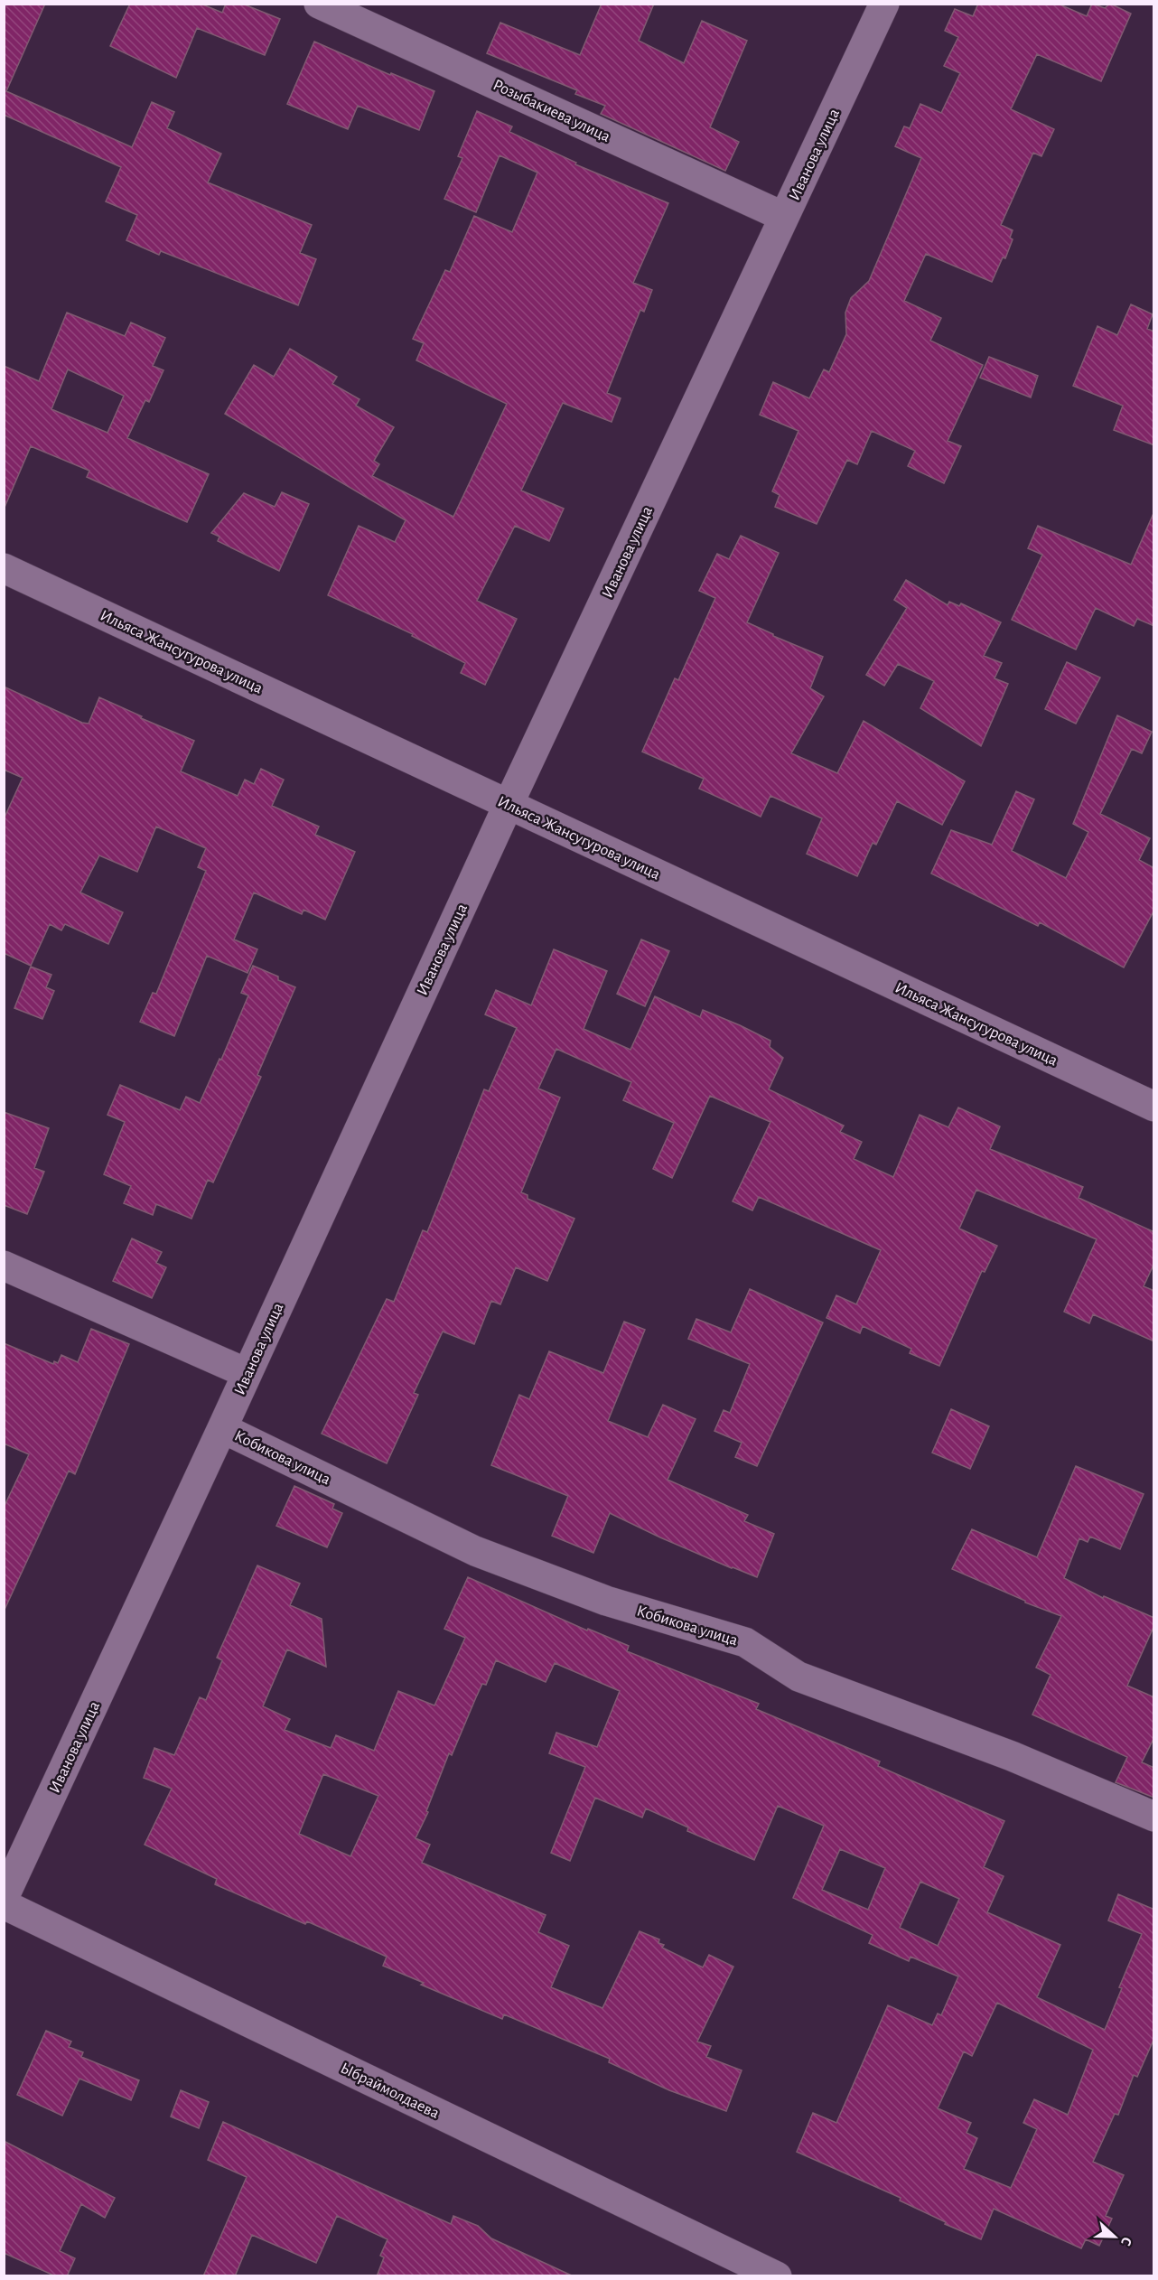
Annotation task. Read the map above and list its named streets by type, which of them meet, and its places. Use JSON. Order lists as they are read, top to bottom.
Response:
{
  "streets": {
    "street": [
      "Розыбакиева улица",
      "Иванова улица",
      "Ильяса Жансугурова улица",
      "Кобикова улица",
      "Ыбраймолдаева"
    ]
  },
  "crossings": [
    ["Розыбакиева улица", "Иванова улица"],
    ["Иванова улица", "Ильяса Жансугурова улица"],
    ["Иванова улица", "Кобикова улица"]
  ],
  "north": "right"
}
